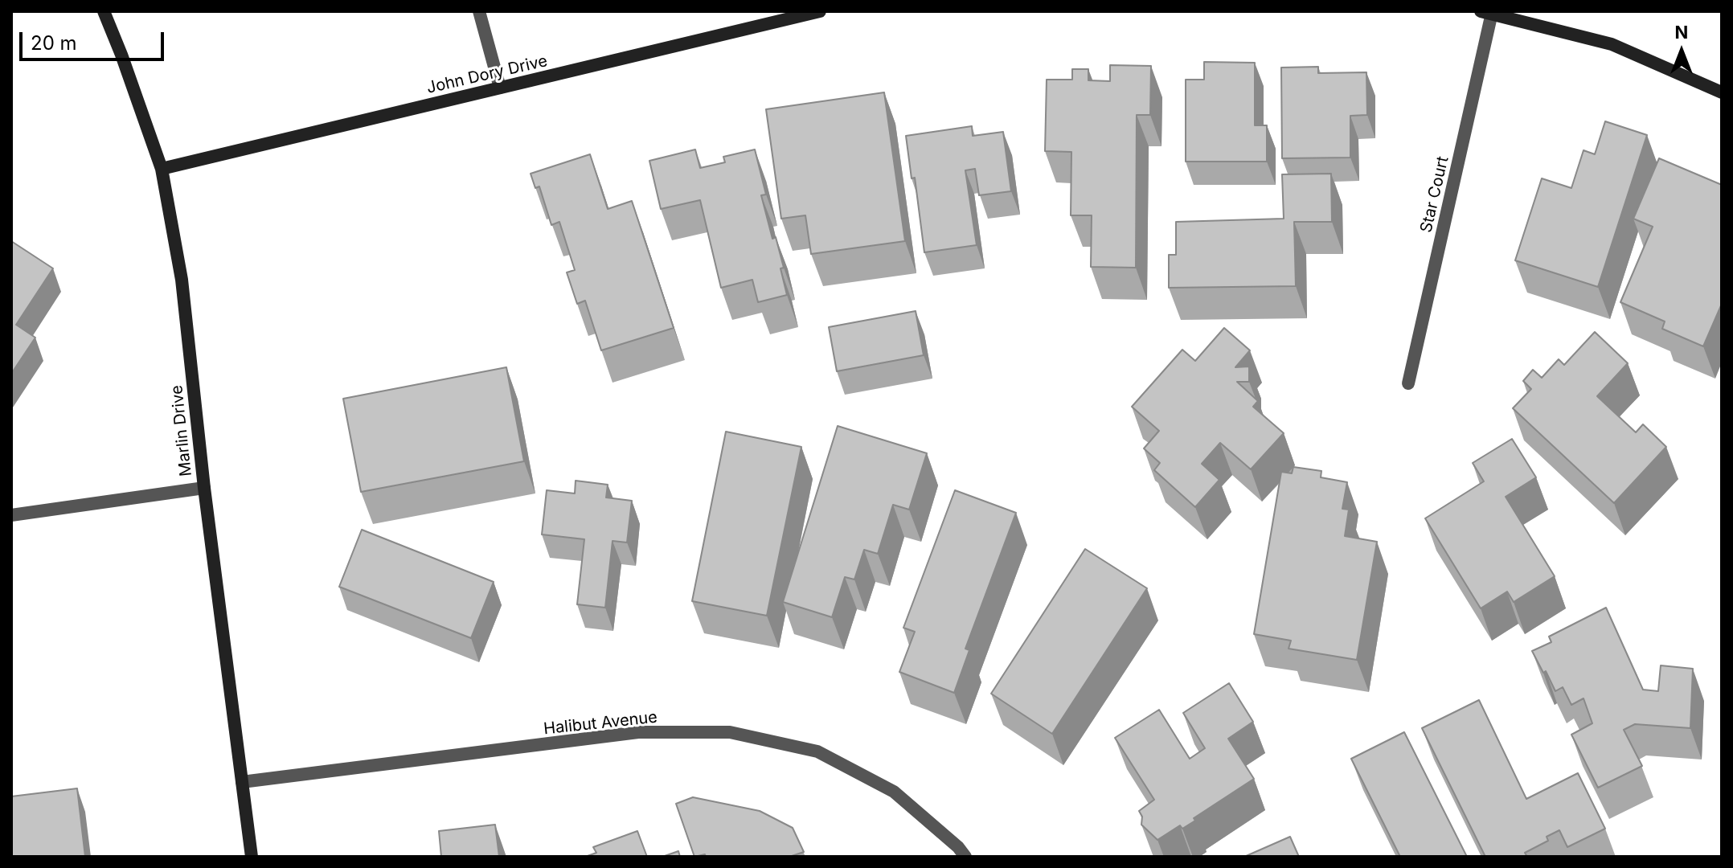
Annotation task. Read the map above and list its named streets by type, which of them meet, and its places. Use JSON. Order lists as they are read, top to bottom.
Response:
{
  "streets": {
    "street": [
      "John Dory Drive",
      "Star Court",
      "Marlin Drive",
      "Halibut Avenue"
    ]
  },
  "crossings": [
    ["John Dory Drive", "Marlin Drive"],
    ["Marlin Drive", "Halibut Avenue"]
  ],
  "scale_bar": "20 m",
  "north": "top"
}
